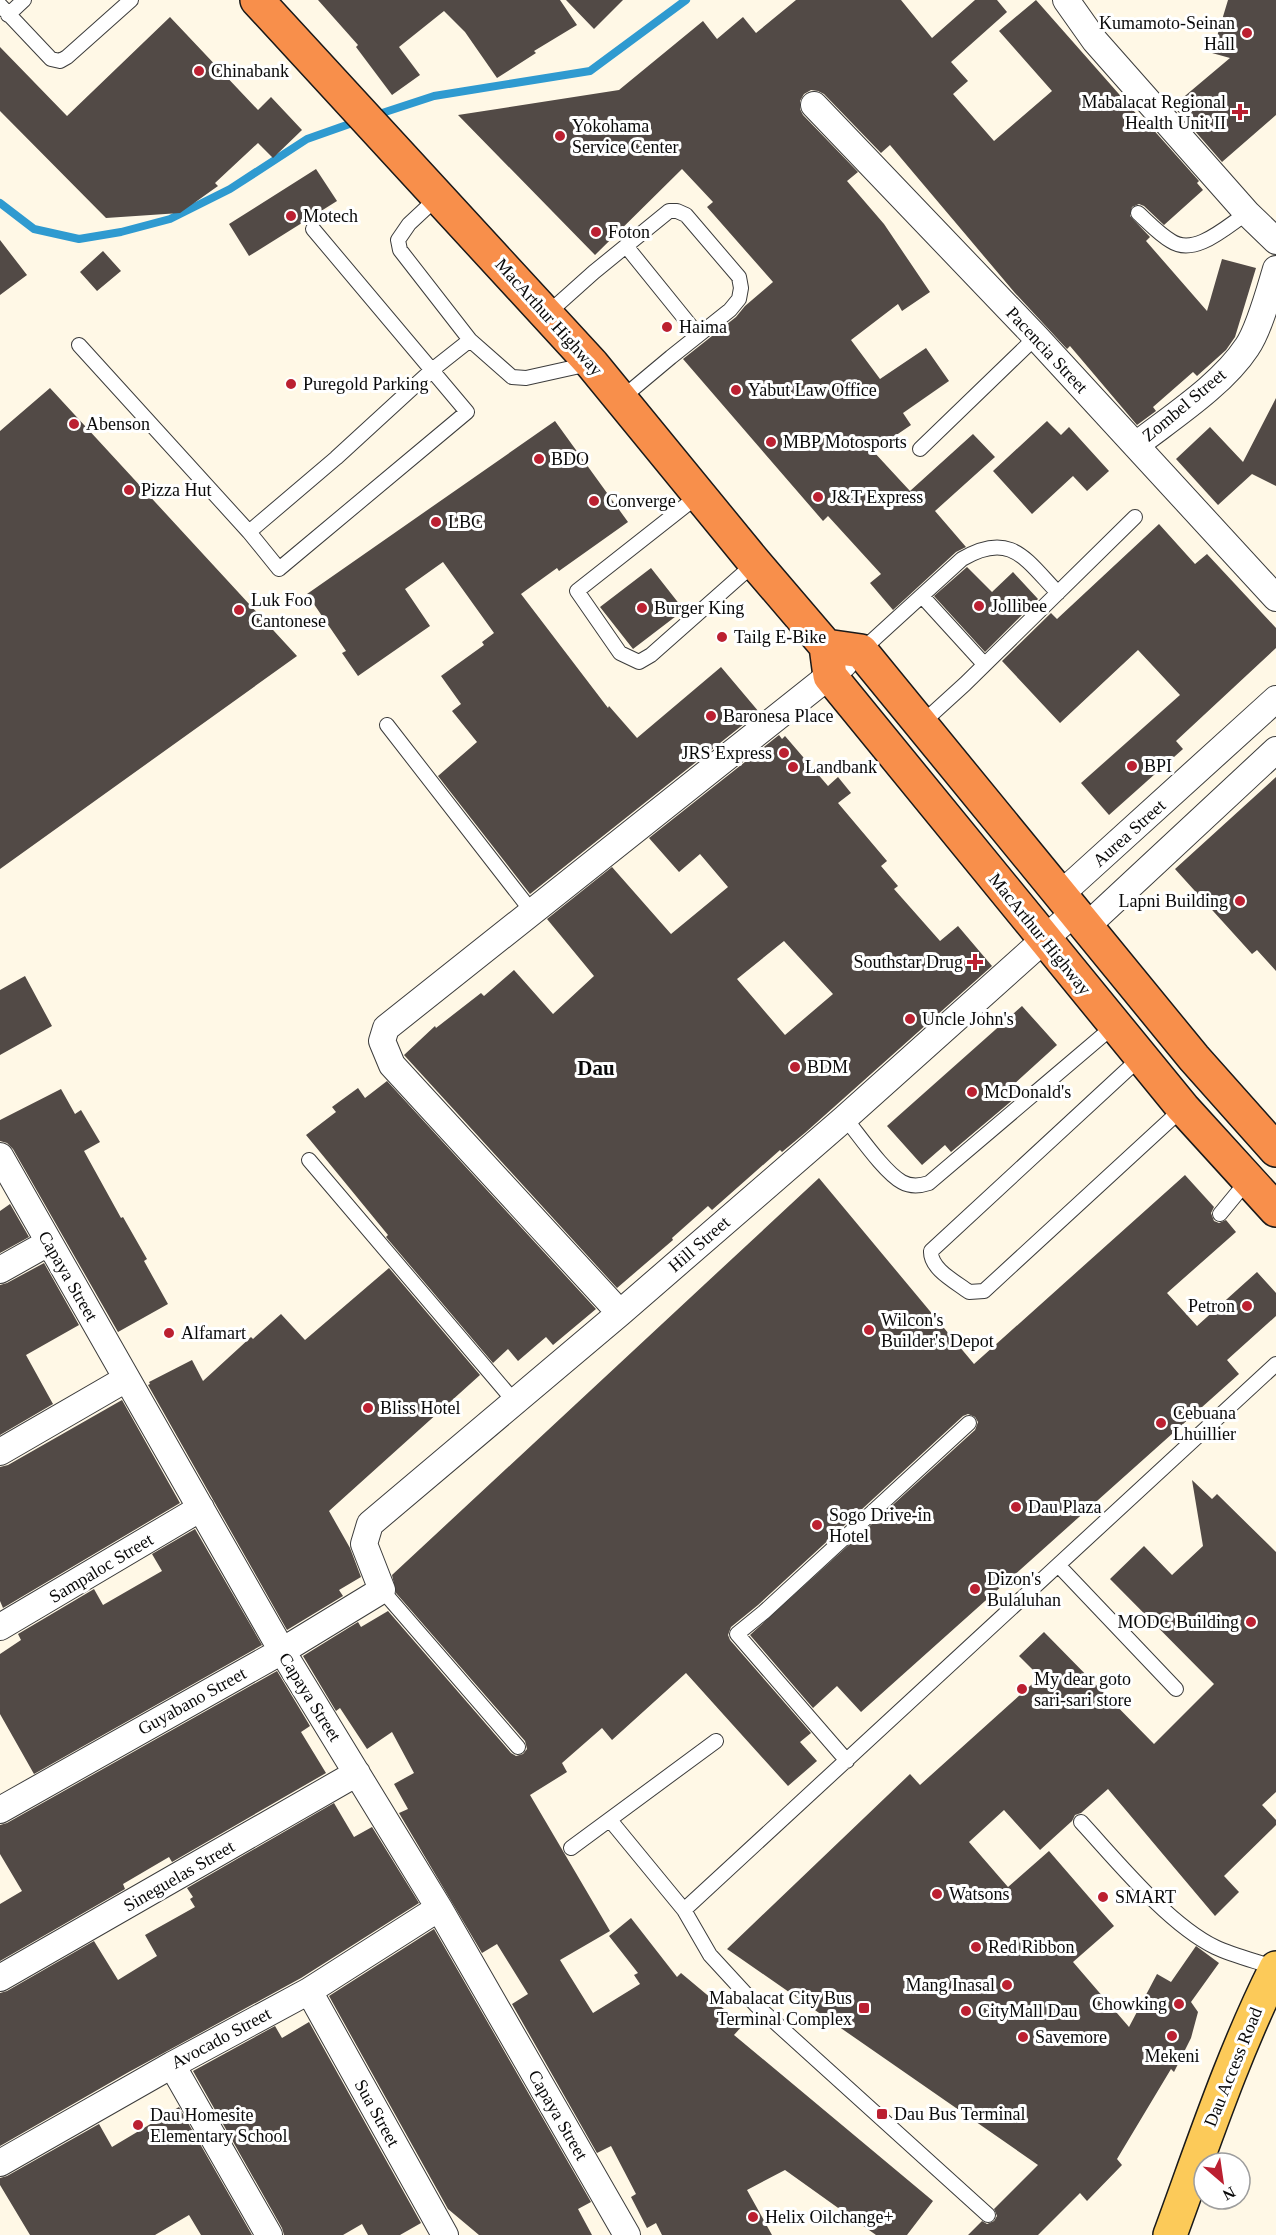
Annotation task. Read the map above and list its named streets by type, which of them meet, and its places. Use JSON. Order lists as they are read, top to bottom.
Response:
{
  "streets": {
    "highway": ["MacArthur Highway"],
    "main road": ["Dau Access Road"],
    "street": [
      "Pacencia Street",
      "Zombel Street",
      "Aurea Street",
      "Hill Street",
      "Capaya Street",
      "Sampaloc Street",
      "Guyabano Street",
      "Sineguelas Street",
      "Avocado Street",
      "Sua Street"
    ]
  },
  "crossings": [
    ["MacArthur Highway", "Hill Street"],
    ["Pacencia Street", "Zombel Street"],
    ["Aurea Street", "Hill Street"],
    ["Hill Street", "Guyabano Street"],
    ["Capaya Street", "Sampaloc Street"],
    ["Capaya Street", "Guyabano Street"],
    ["Capaya Street", "Sineguelas Street"],
    ["Capaya Street", "Avocado Street"],
    ["Avocado Street", "Sua Street"]
  ],
  "districts": ["Dau"],
  "places": {
    "other": [
      "Kumamoto-Seinan Hall",
      "Chinabank",
      "Yokohama Service Center",
      "Motech",
      "Foton",
      "Haima",
      "Puregold Parking",
      "Yabut Law Office",
      "Abenson",
      "MBP Motosports",
      "BDO",
      "Pizza Hut",
      "J&T Express",
      "Converge",
      "LBC",
      "Jollibee",
      "Burger King",
      "Luk Foo Cantonese",
      "Tailg E-Bike",
      "Baronesa Place",
      "JRS Express",
      "BPI",
      "Landbank",
      "Lapni Building",
      "Uncle John's",
      "BDM",
      "McDonald's",
      "Petron",
      "Wilcon's Builder's Depot",
      "Alfamart",
      "Bliss Hotel",
      "Cebuana Lhuillier",
      "Dau Plaza",
      "Sogo Drive-in Hotel",
      "Dizon's Bulaluhan",
      "MODC Building",
      "My dear goto sari-sari store",
      "Watsons",
      "SMART",
      "Red Ribbon",
      "Mang Inasal",
      "Chowking",
      "CityMall Dau",
      "Mekeni",
      "Savemore",
      "Dau Homesite Elementary School",
      "Helix Oilchange+"
    ],
    "health": ["Mabalacat Regional Health Unit II", "Southstar Drug"],
    "transit": ["Mabalacat City Bus Terminal Complex", "Dau Bus Terminal"]
  },
  "north": "bottom right"
}
